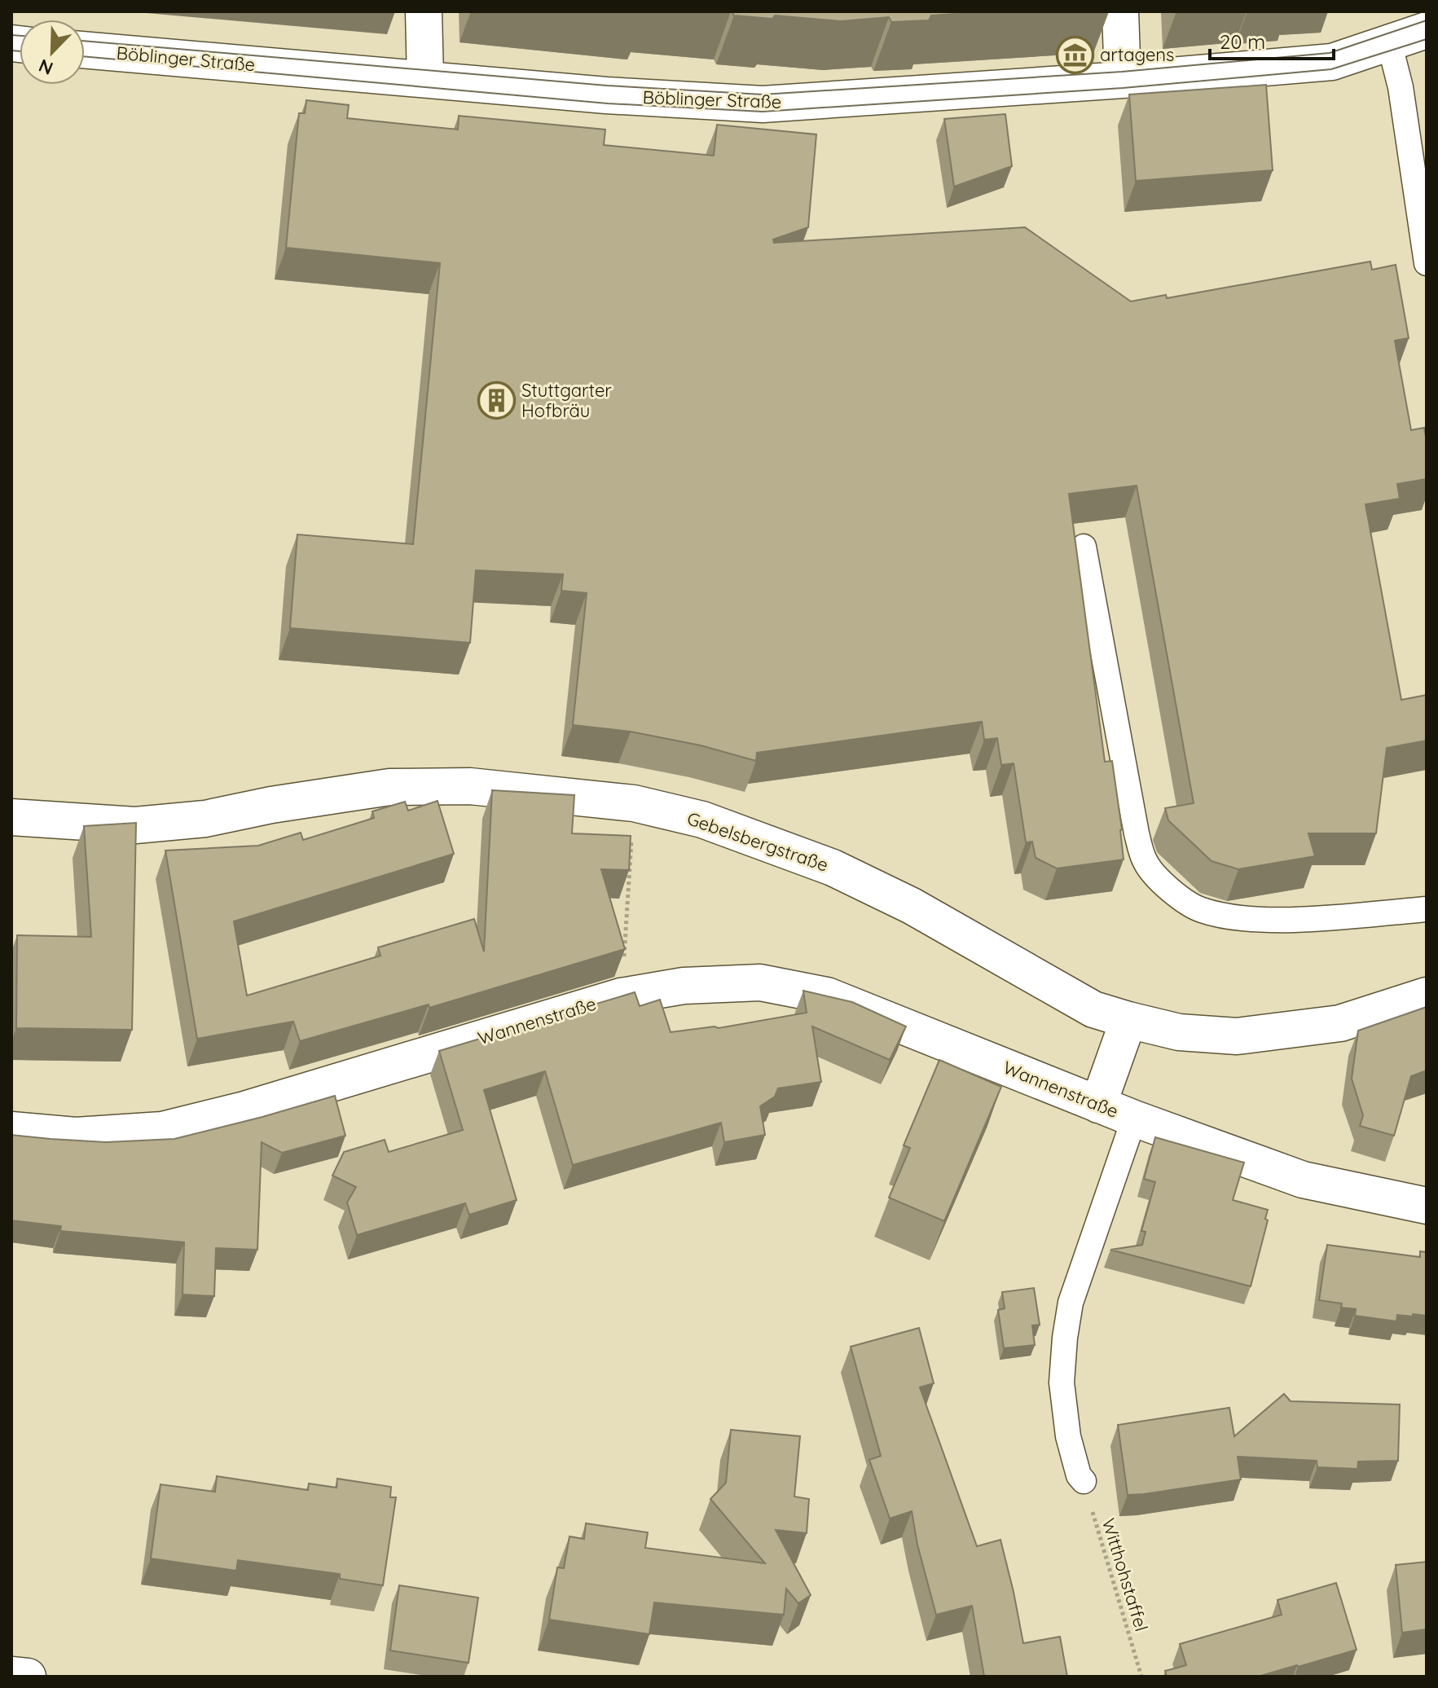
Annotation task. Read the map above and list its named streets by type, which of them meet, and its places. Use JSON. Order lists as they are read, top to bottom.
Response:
{
  "streets": {
    "street": ["Böblinger Straße", "Gebelsbergstraße", "Wannenstraße"],
    "path": ["Witthohstaffel"]
  },
  "places": {
    "museum": ["artagens"],
    "building": ["Stuttgarter Hofbräu"]
  },
  "scale_bar": "20 m",
  "north": "bottom left"
}
